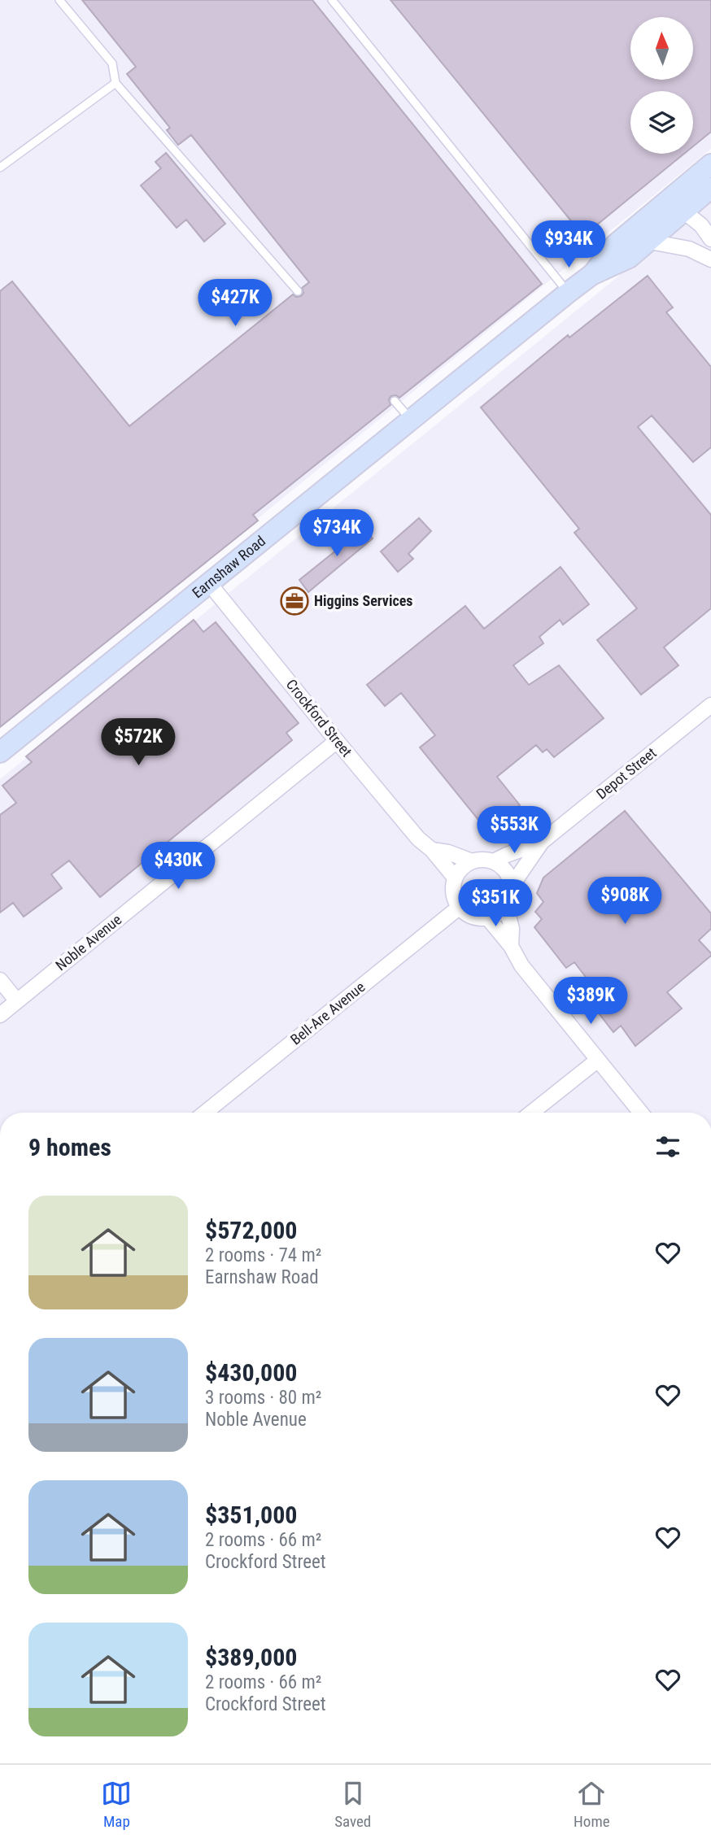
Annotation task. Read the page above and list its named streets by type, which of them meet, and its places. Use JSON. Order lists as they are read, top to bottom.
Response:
{
  "streets": {
    "street": [
      "Earnshaw Road",
      "Crockford Street",
      "Depot Street",
      "Noble Avenue",
      "Bell-Are Avenue"
    ]
  },
  "crossings": [
    ["Earnshaw Road", "Crockford Street"],
    ["Crockford Street", "Depot Street"],
    ["Crockford Street", "Noble Avenue"],
    ["Crockford Street", "Bell-Are Avenue"],
    ["Depot Street", "Bell-Are Avenue"]
  ],
  "places": {
    "office": ["Higgins Services"]
  },
  "north": "top",
  "page": {
    "price": [
      "$934K",
      "$427K",
      "$734K",
      "$572K",
      "$553K",
      "$430K",
      "$908K",
      "$351K",
      "$389K"
    ],
    "heading": "9 homes",
    "list": [
      {
        "name": "$572,000",
        "note": "2 rooms · 74 m² · Earnshaw Road"
      },
      {
        "name": "$430,000",
        "note": "3 rooms · 80 m² · Noble Avenue"
      },
      {
        "name": "$351,000",
        "note": "2 rooms · 66 m² · Crockford Street"
      },
      {
        "name": "$389,000",
        "note": "2 rooms · 66 m² · Crockford Street"
      }
    ],
    "tabs": ["Map", "Saved", "Home"]
  }
}
